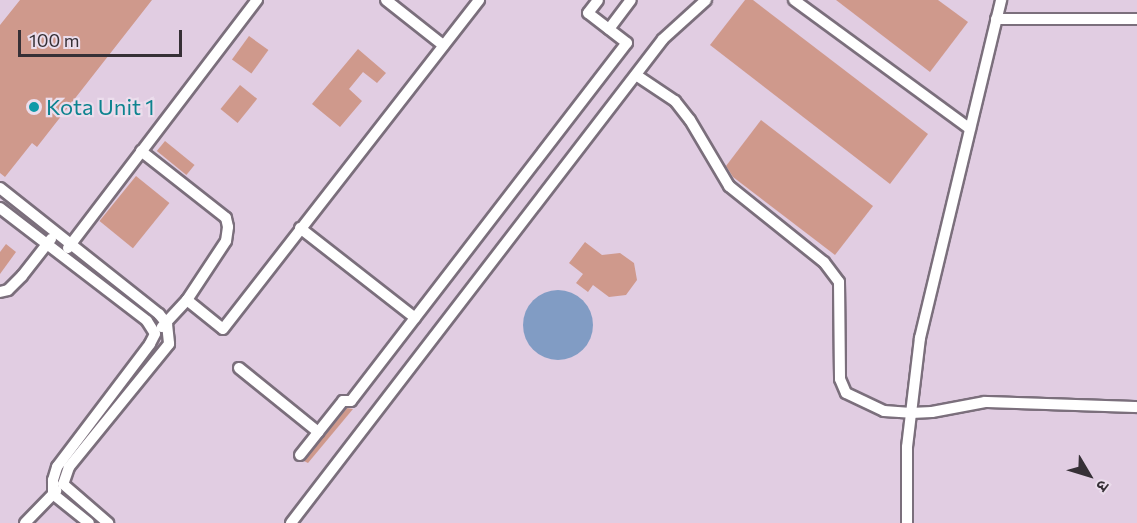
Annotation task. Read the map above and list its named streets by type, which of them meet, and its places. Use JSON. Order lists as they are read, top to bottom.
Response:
{
  "places": ["Kota Unit 1"],
  "scale_bar": "100 m",
  "north": "bottom right"
}
